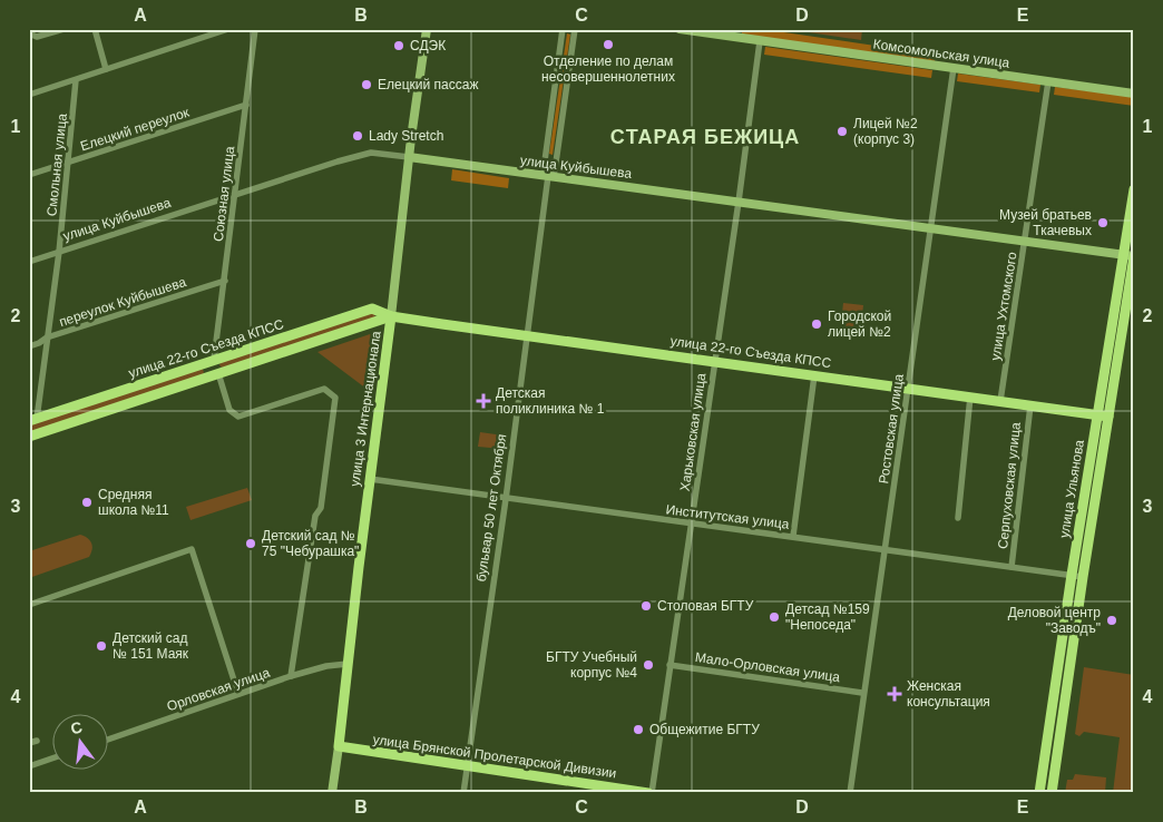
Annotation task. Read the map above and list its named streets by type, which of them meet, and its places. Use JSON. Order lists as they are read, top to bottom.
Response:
{
  "streets": {
    "main road": [
      "Комсомольская улица",
      "улица Куйбышева",
      "улица 22-го Съезда КПСС",
      "улица 3 Интернационала",
      "улица Ульянова",
      "улица Брянской Пролетарской Дивизии"
    ],
    "street": [
      "Елецкий переулок",
      "Смольная улица",
      "Союзная улица",
      "переулок Куйбышева",
      "улица Ухтомского",
      "Ростовская улица",
      "Харьковская улица",
      "Серпуховская улица",
      "бульвар 50 лет Октября",
      "Институтская улица",
      "Мало-Орловская улица",
      "Орловская улица"
    ]
  },
  "crossings": [
    ["Комсомольская улица", "улица Ухтомского"],
    ["Комсомольская улица", "Ростовская улица"],
    ["Комсомольская улица", "Харьковская улица"],
    ["Елецкий переулок", "Смольная улица"],
    ["Елецкий переулок", "Союзная улица"],
    ["Смольная улица", "улица Куйбышева"],
    ["Смольная улица", "переулок Куйбышева"],
    ["Смольная улица", "улица 22-го Съезда КПСС"],
    ["улица Куйбышева", "Союзная улица"],
    ["улица Куйбышева", "улица Ухтомского"],
    ["улица Куйбышева", "улица 3 Интернационала"],
    ["улица Куйбышева", "Ростовская улица"],
    ["улица Куйбышева", "Харьковская улица"],
    ["улица Куйбышева", "улица Ульянова"],
    ["улица Куйбышева", "бульвар 50 лет Октября"],
    ["Союзная улица", "переулок Куйбышева"],
    ["Союзная улица", "улица 22-го Съезда КПСС"],
    ["улица Ухтомского", "улица 22-го Съезда КПСС"],
    ["улица 22-го Съезда КПСС", "улица 3 Интернационала"],
    ["улица 22-го Съезда КПСС", "Ростовская улица"],
    ["улица 22-го Съезда КПСС", "Харьковская улица"],
    ["улица 22-го Съезда КПСС", "Серпуховская улица"],
    ["улица 22-го Съезда КПСС", "улица Ульянова"],
    ["улица 22-го Съезда КПСС", "бульвар 50 лет Октября"],
    ["улица 3 Интернационала", "Институтская улица"],
    ["улица 3 Интернационала", "Орловская улица"],
    ["улица 3 Интернационала", "улица Брянской Пролетарской Дивизии"],
    ["Ростовская улица", "Институтская улица"],
    ["Ростовская улица", "Мало-Орловская улица"],
    ["Харьковская улица", "Институтская улица"],
    ["Харьковская улица", "Мало-Орловская улица"],
    ["Харьковская улица", "улица Брянской Пролетарской Дивизии"],
    ["Серпуховская улица", "Институтская улица"],
    ["улица Ульянова", "Институтская улица"],
    ["бульвар 50 лет Октября", "Институтская улица"],
    ["бульвар 50 лет Октября", "улица Брянской Пролетарской Дивизии"]
  ],
  "districts": ["CТАРАЯ БЕЖИЦА"],
  "places": {
    "other": [
      "Отделение по делам несовершеннолетних",
      "СДЭК",
      "Елецкий пассаж",
      "Лицей №2 (корпус 3)",
      "Lady Stretch",
      "Музей братьев Ткачевых",
      "Городской лицей №2",
      "Средняя школа №11",
      "Детский сад № 75 \"Чебурашка\"",
      "Столовая БГТУ",
      "Детсад №159 \"Непоседа\"",
      "Деловой центр \"Заводъ\"",
      "Детский сад № 151 Маяк",
      "БГТУ Учебный корпус №4",
      "Общежитие БГТУ"
    ],
    "health": ["Детская поликлиника № 1", "Женская консультация"]
  },
  "north": "top",
  "grid": {
    "columns": [
      "A",
      "B",
      "C",
      "D",
      "E"
    ],
    "rows": [
      "1",
      "2",
      "3",
      "4"
    ]
  }
}
